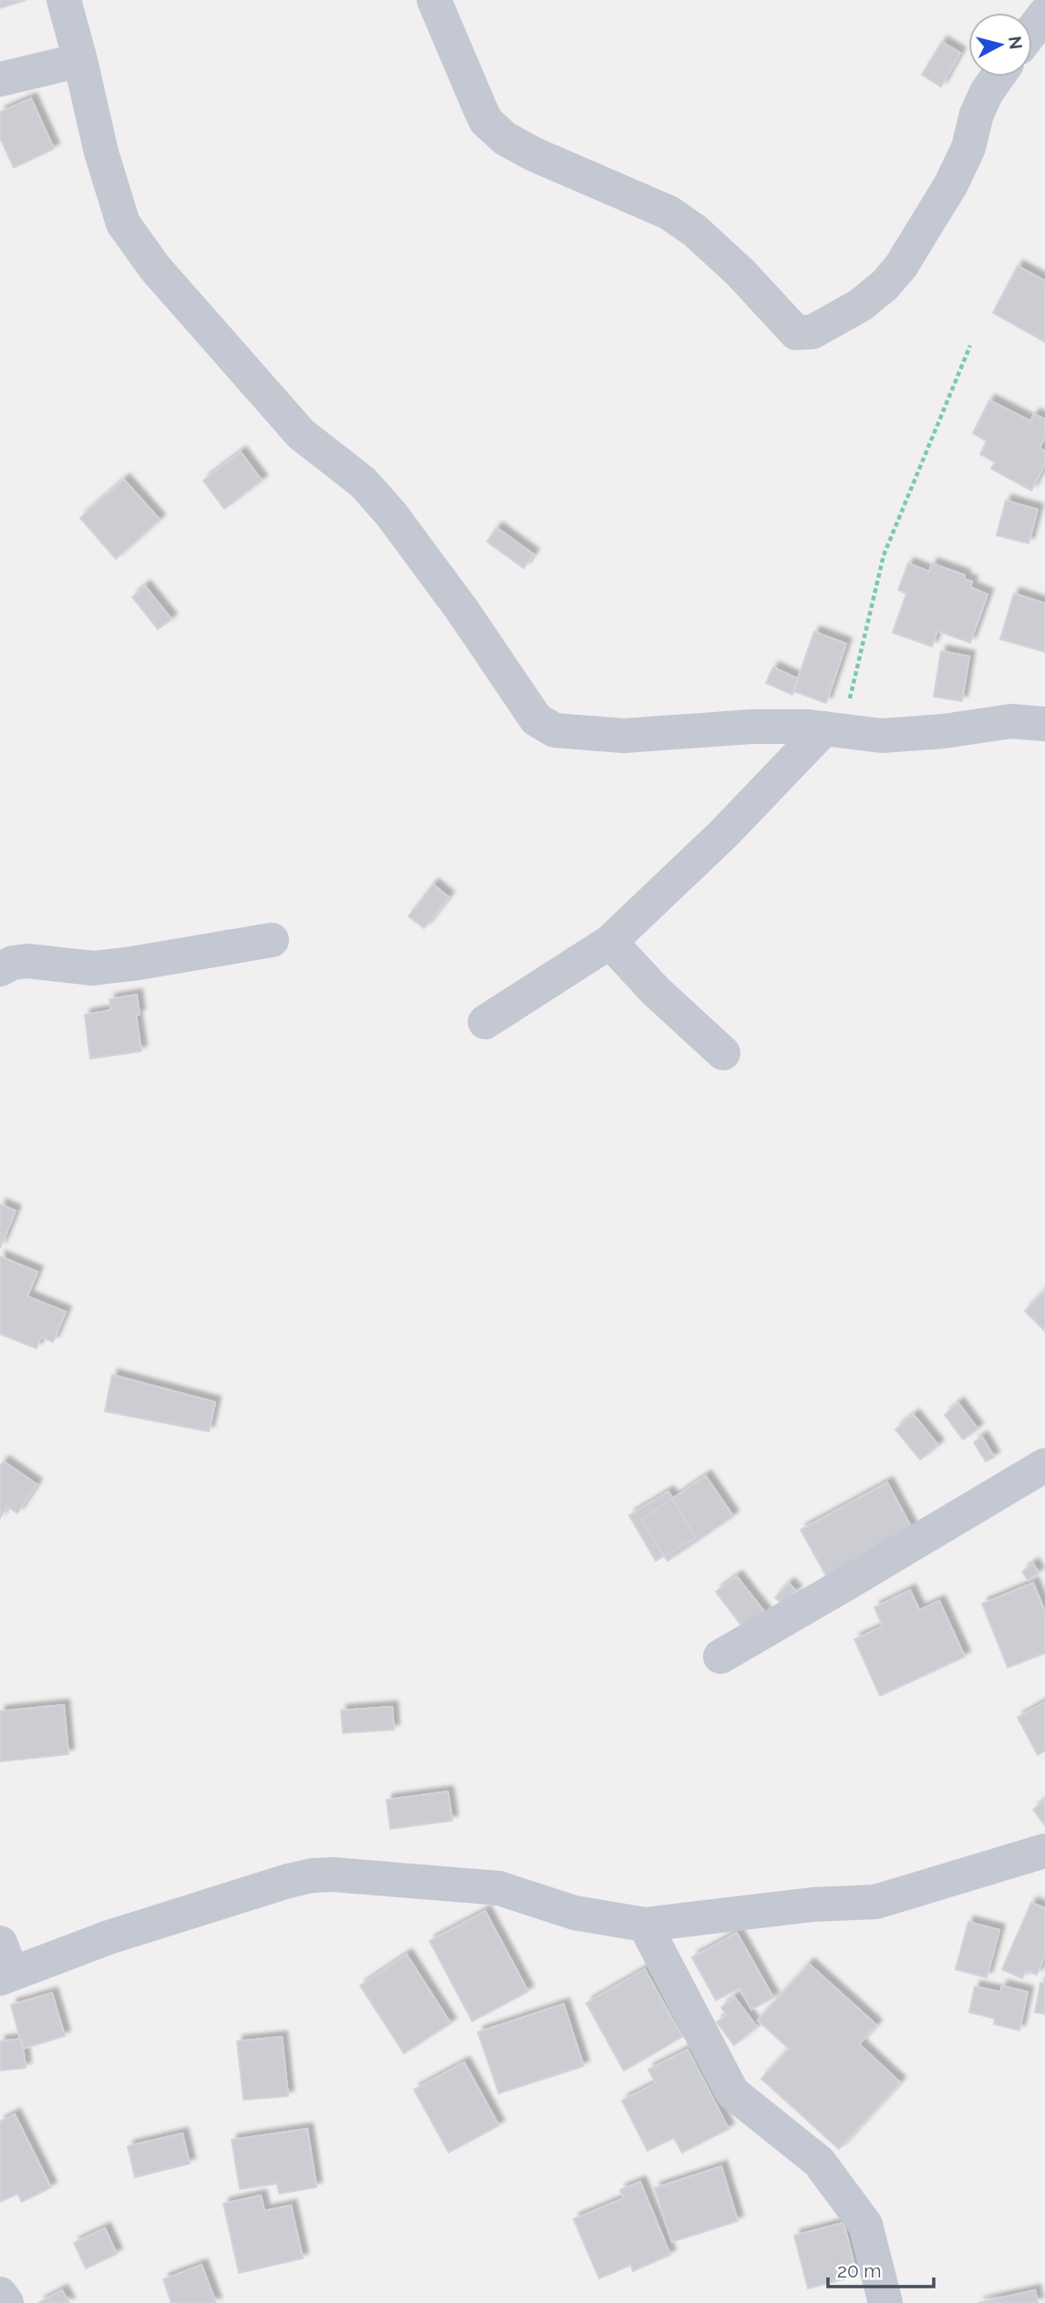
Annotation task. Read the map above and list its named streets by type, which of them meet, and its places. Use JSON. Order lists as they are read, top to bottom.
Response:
{
  "scale_bar": "20 m",
  "north": "right"
}
